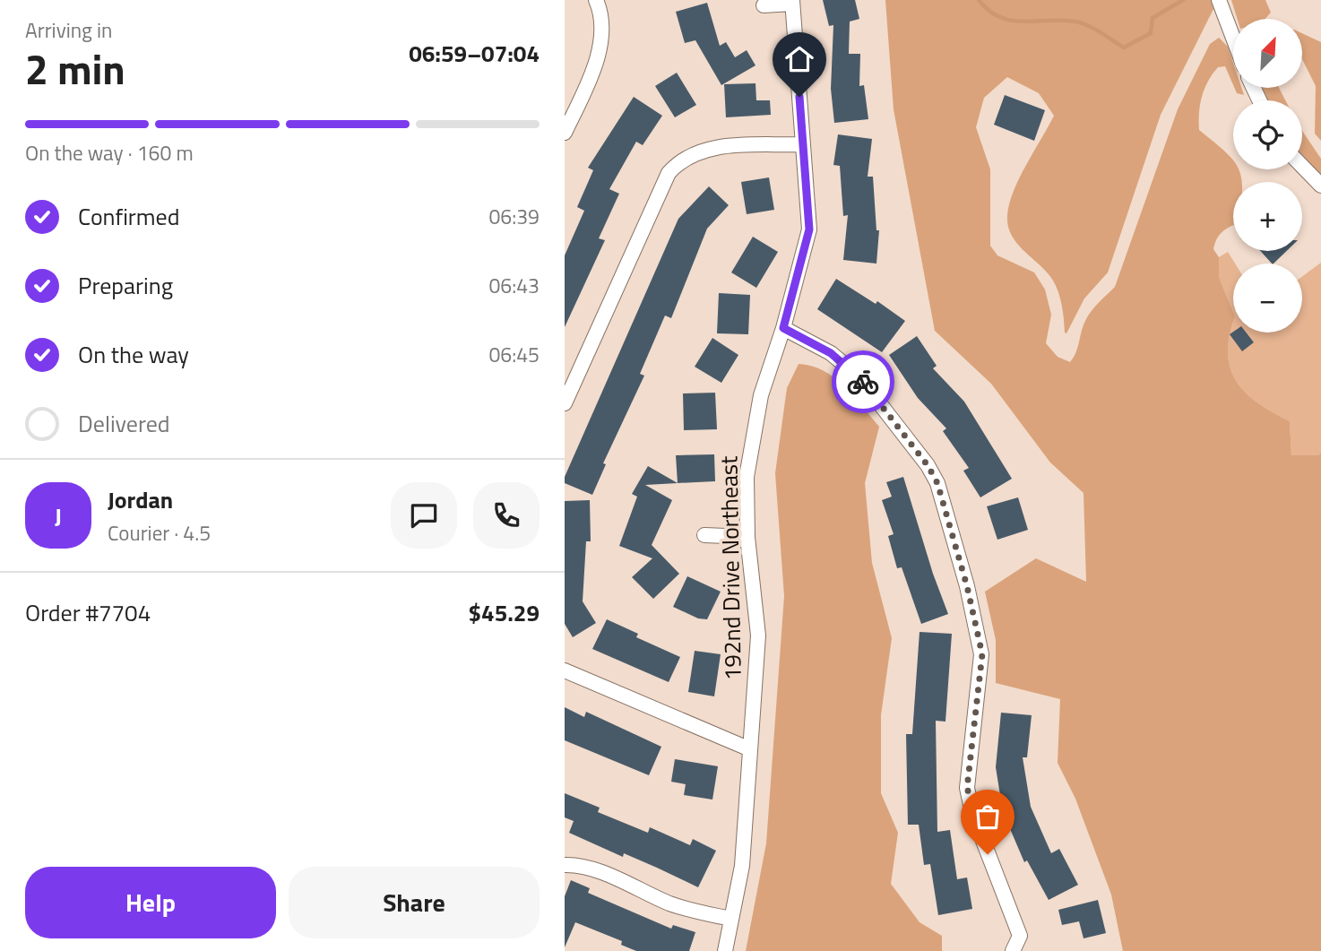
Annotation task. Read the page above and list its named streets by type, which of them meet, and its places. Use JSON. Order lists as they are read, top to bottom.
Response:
{
  "streets": {
    "street": ["192nd Drive Northeast"]
  },
  "north": "top right",
  "page": {
    "heading": ["2 min", "Arriving in", "06:59–07:04"],
    "panel": [
      "Jordan",
      "Courier · 4.5",
      "Order #7704",
      "$45.29"
    ],
    "map_buttons": ["+", "−"],
    "bar": "On the way · 160 m",
    "list": [
      ["Confirmed", "06:39"],
      ["Preparing", "06:43"],
      ["On the way", "06:45"],
      "Delivered"
    ],
    "round": "J",
    "buttons": ["Help", "Share"]
  }
}
